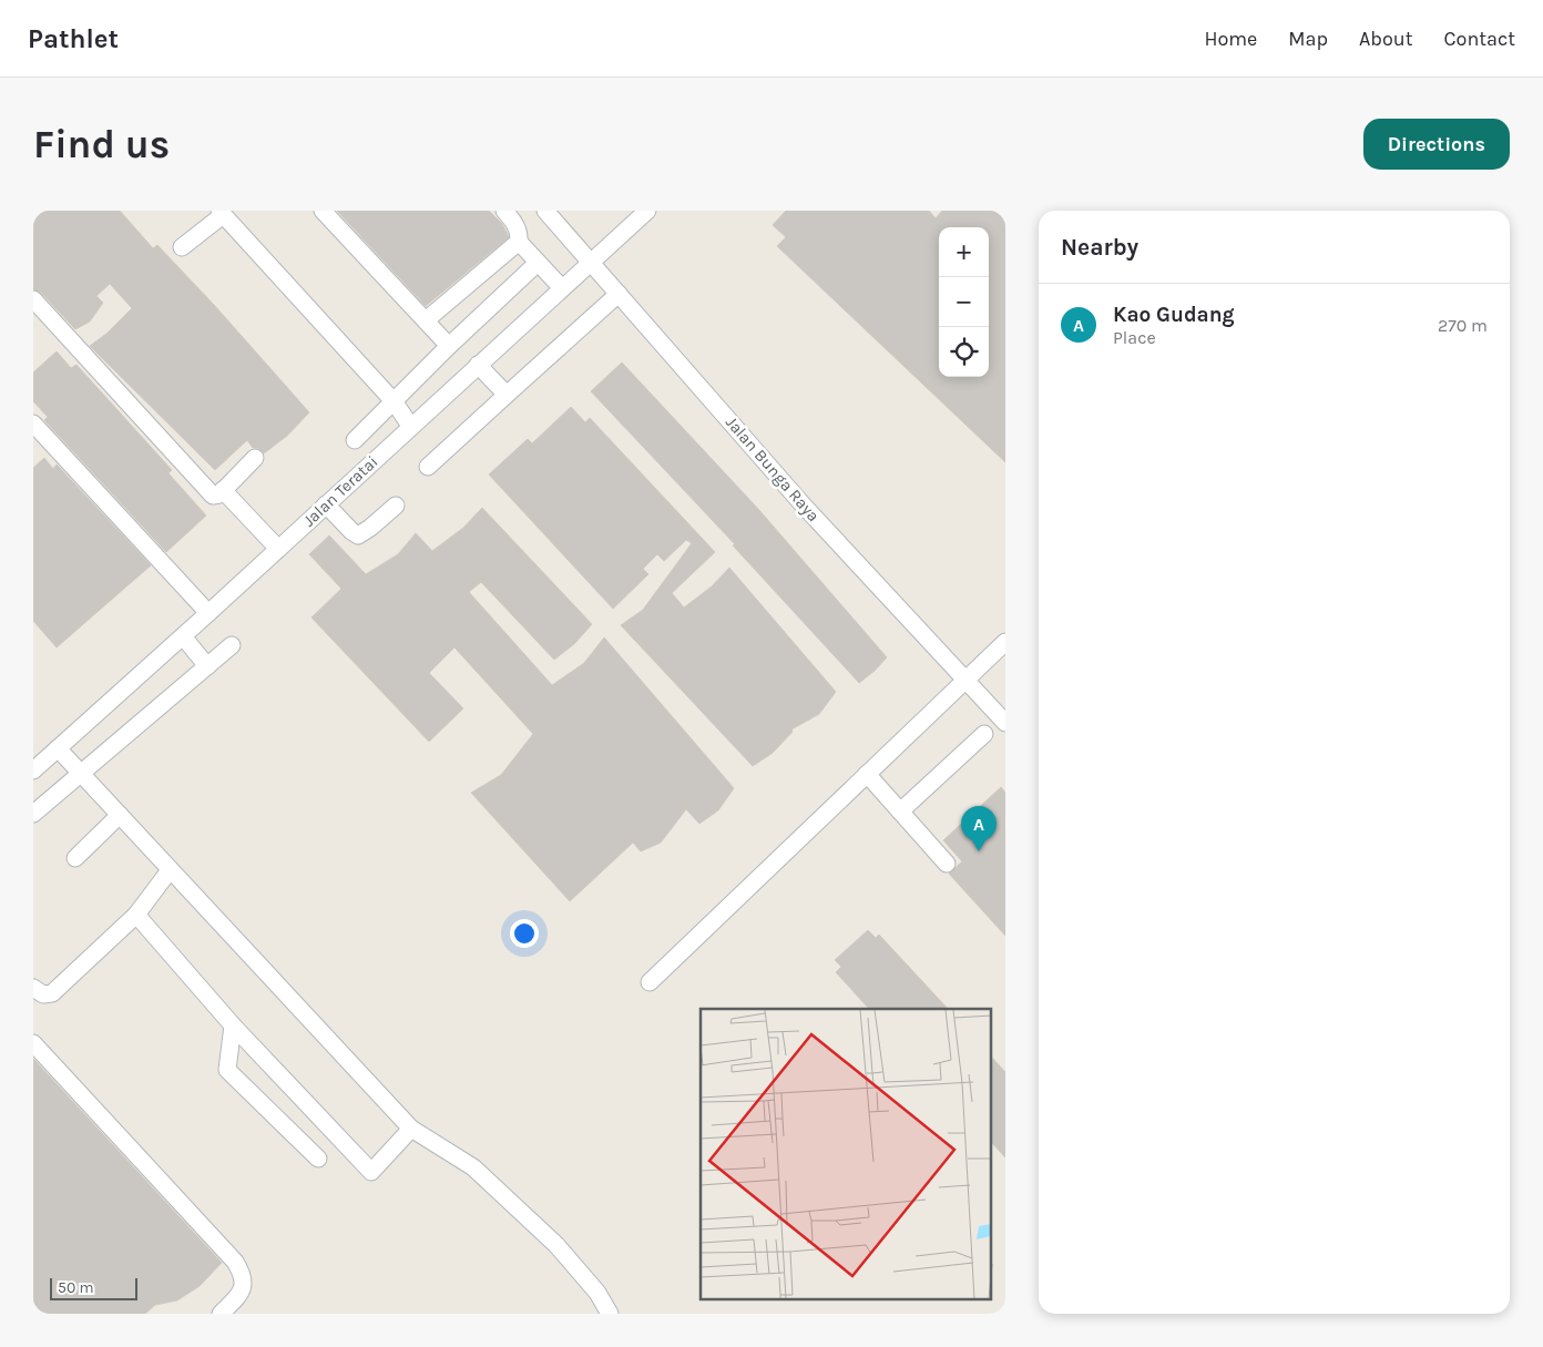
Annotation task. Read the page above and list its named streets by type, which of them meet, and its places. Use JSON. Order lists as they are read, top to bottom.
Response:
{
  "streets": {
    "street": ["Jalan Bunga Raya", "Jalan Teratai"]
  },
  "crossings": [
    ["Jalan Bunga Raya", "Jalan Teratai"]
  ],
  "scale_bar": "50 m",
  "page": {
    "header": "Pathlet",
    "nav": [
      "Home",
      "Map",
      "About",
      "Contact"
    ],
    "buttons": "Directions",
    "title": "Find us",
    "heading": "Nearby",
    "map_buttons": ["+", "−"],
    "list": [
      {
        "mark": "A",
        "name": "Kao Gudang",
        "note": "Place",
        "value": "270 m"
      }
    ],
    "pins": "A",
    "scale": "50 m"
  }
}
